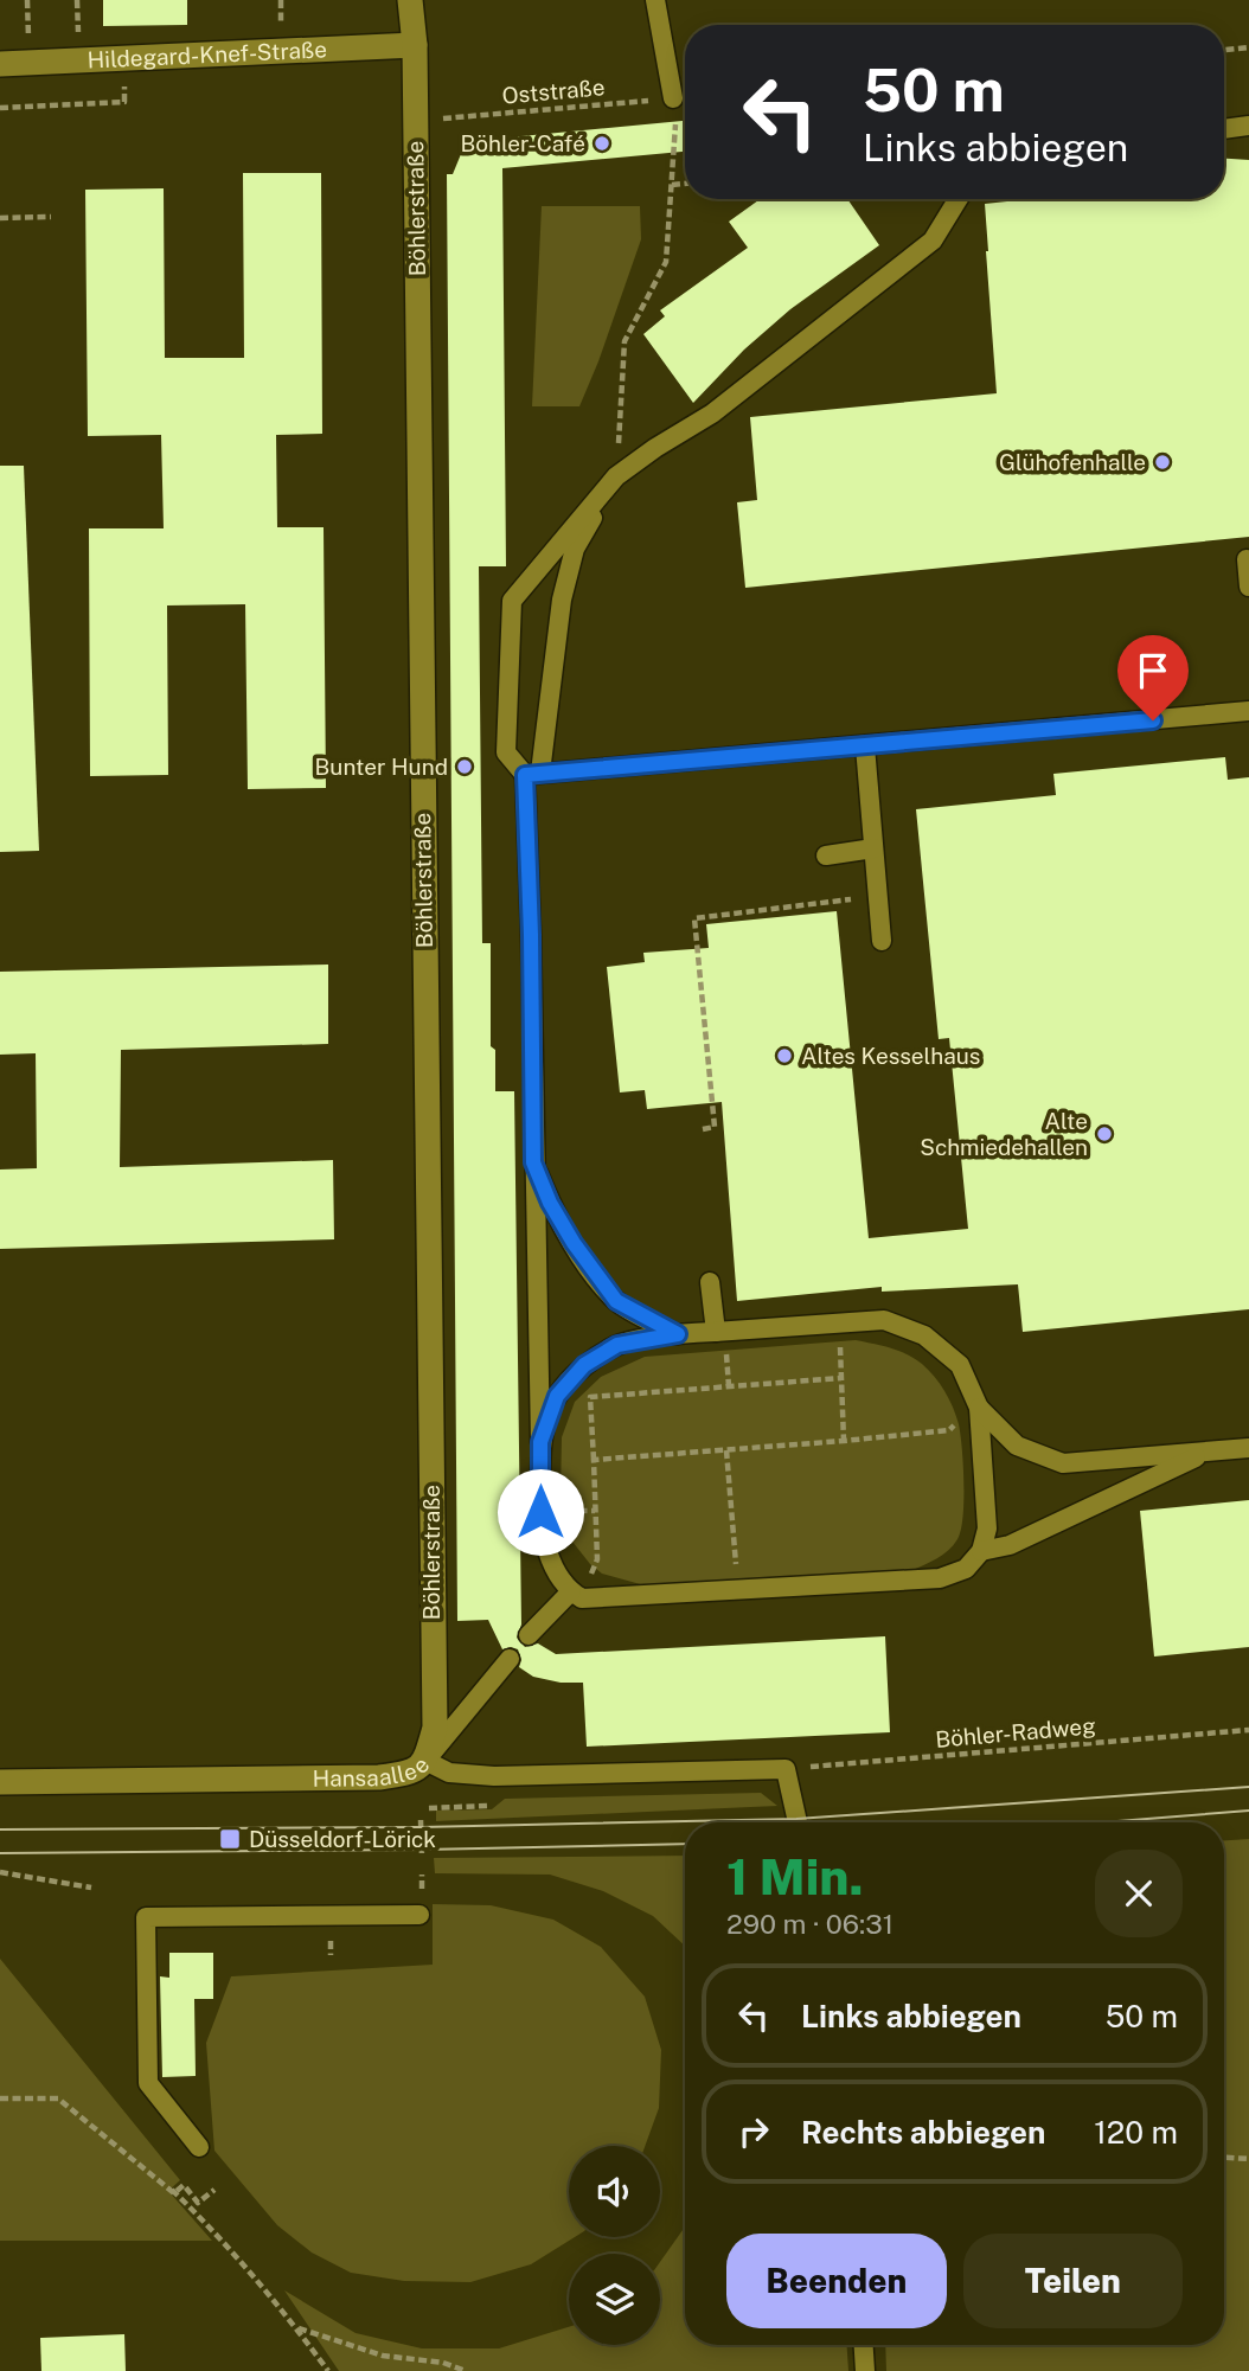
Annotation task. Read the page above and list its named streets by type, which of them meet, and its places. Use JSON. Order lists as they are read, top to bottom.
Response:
{
  "streets": {
    "street": ["Hildegard-Knef-Straße", "Böhlerstraße", "Hansaallee"],
    "path": ["Oststraße", "Böhler-Radweg"]
  },
  "crossings": [
    ["Hildegard-Knef-Straße", "Böhlerstraße"],
    ["Oststraße", "Böhlerstraße"],
    ["Böhlerstraße", "Hansaallee"],
    ["Böhler-Radweg", "Hansaallee"]
  ],
  "places": {
    "other": [
      "Böhler-Café",
      "Glühofenhalle",
      "Bunter Hund",
      "Altes Kesselhaus",
      "Alte Schmiedehallen"
    ],
    "transit": ["Düsseldorf-Lörick"]
  },
  "page": {
    "turn": ["50 m", "Links abbiegen"],
    "heading": ["1 Min.", "290 m · 06:31"],
    "list": [
      {
        "name": "Links abbiegen",
        "value": "50 m"
      },
      {
        "name": "Rechts abbiegen",
        "value": "120 m"
      }
    ],
    "buttons": ["Beenden", "Teilen"]
  }
}
